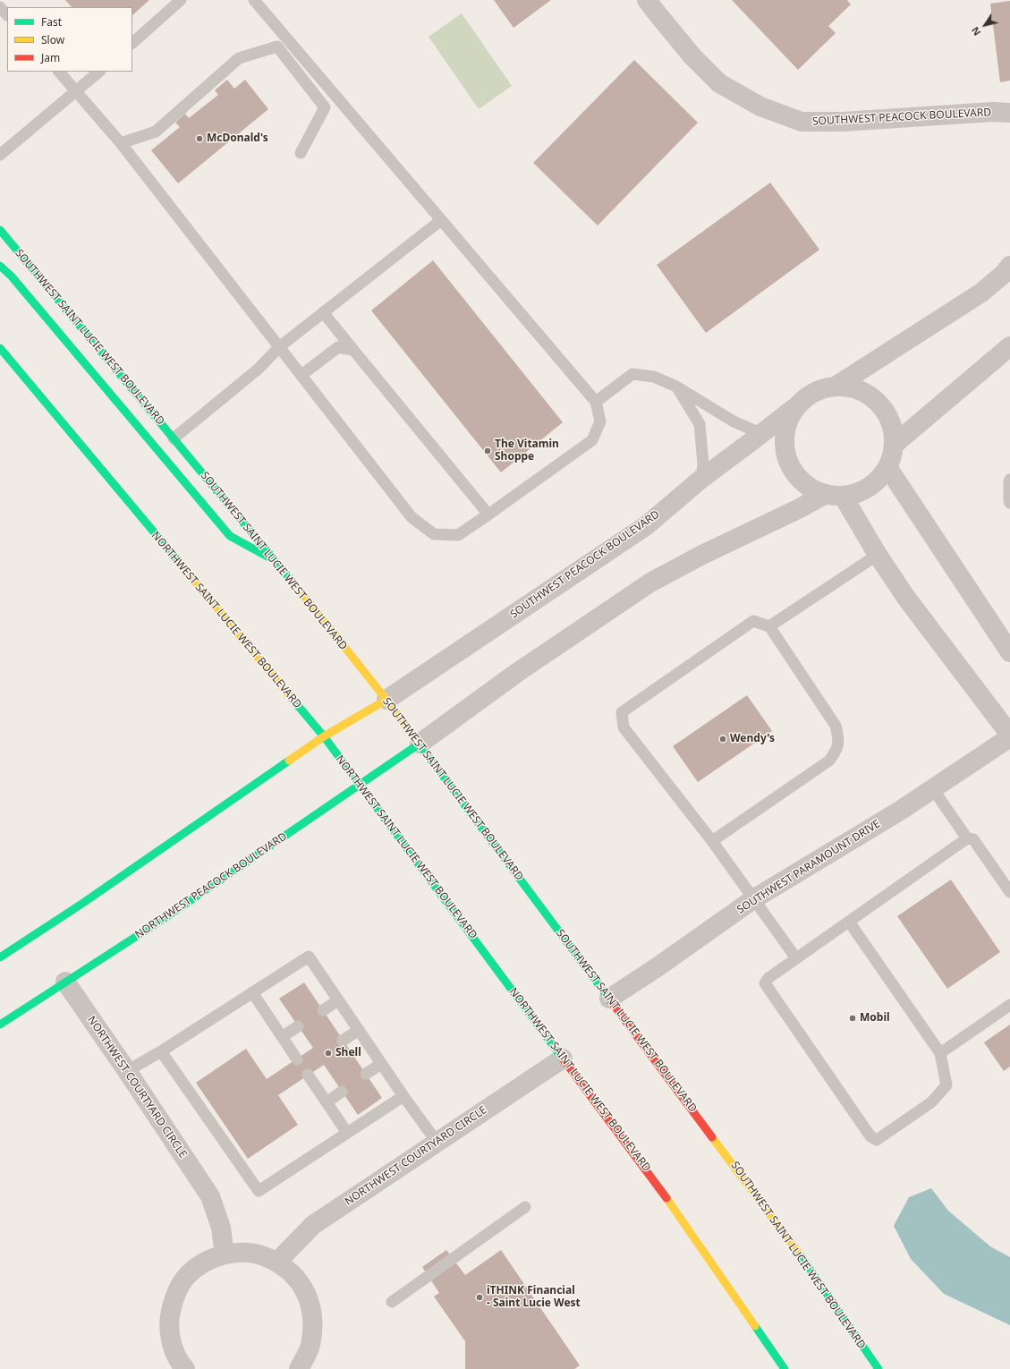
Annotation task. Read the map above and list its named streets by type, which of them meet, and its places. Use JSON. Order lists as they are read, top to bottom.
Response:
{
  "streets": {
    "main road": ["SOUTHWEST SAINT LUCIE WEST BOULEVARD", "NORTHWEST SAINT LUCIE WEST BOULEVARD", "NORTHWEST PEACOCK BOULEVARD"],
    "street": ["SOUTHWEST PEACOCK BOULEVARD", "SOUTHWEST PARAMOUNT DRIVE", "NORTHWEST COURTYARD CIRCLE"]
  },
  "crossings": [
    ["SOUTHWEST PEACOCK BOULEVARD", "SOUTHWEST SAINT LUCIE WEST BOULEVARD"],
    ["SOUTHWEST SAINT LUCIE WEST BOULEVARD", "SOUTHWEST PARAMOUNT DRIVE"],
    ["SOUTHWEST SAINT LUCIE WEST BOULEVARD", "NORTHWEST PEACOCK BOULEVARD"],
    ["NORTHWEST SAINT LUCIE WEST BOULEVARD", "NORTHWEST PEACOCK BOULEVARD"],
    ["NORTHWEST SAINT LUCIE WEST BOULEVARD", "NORTHWEST COURTYARD CIRCLE"],
    ["NORTHWEST PEACOCK BOULEVARD", "NORTHWEST COURTYARD CIRCLE"]
  ],
  "places": [
    "McDonald's",
    "The Vitamin Shoppe",
    "Wendy's",
    "Mobil",
    "Shell",
    "iTHINK Financial - Saint Lucie West"
  ],
  "legend": ["Fast", "Slow", "Jam"],
  "north": "bottom left"
}
